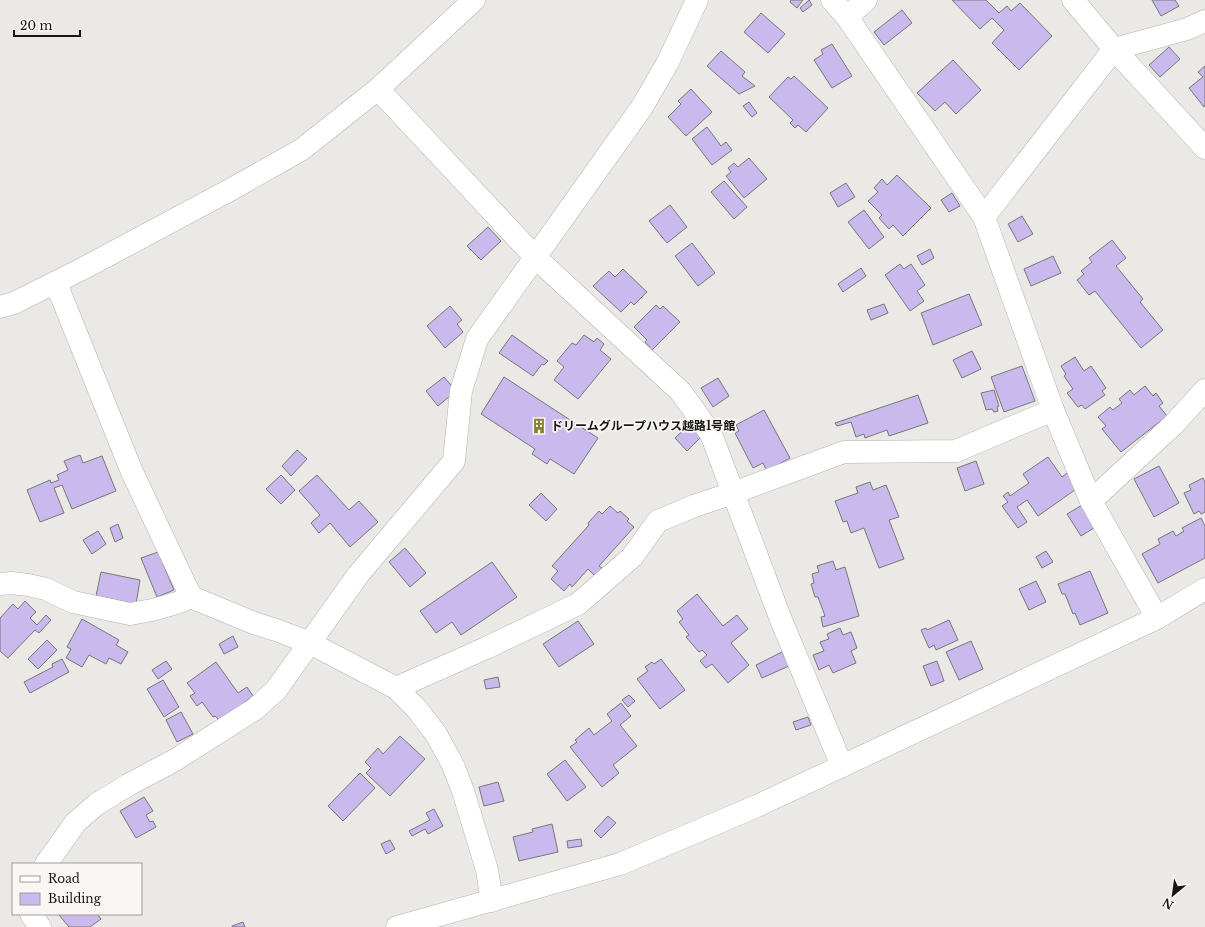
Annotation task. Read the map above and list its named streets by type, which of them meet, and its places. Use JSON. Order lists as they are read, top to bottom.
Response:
{
  "places": {
    "building": ["ドリームグループハウス越路1号館"]
  },
  "legend": ["Road", "Building"],
  "scale_bar": "20 m",
  "north": "bottom left"
}
